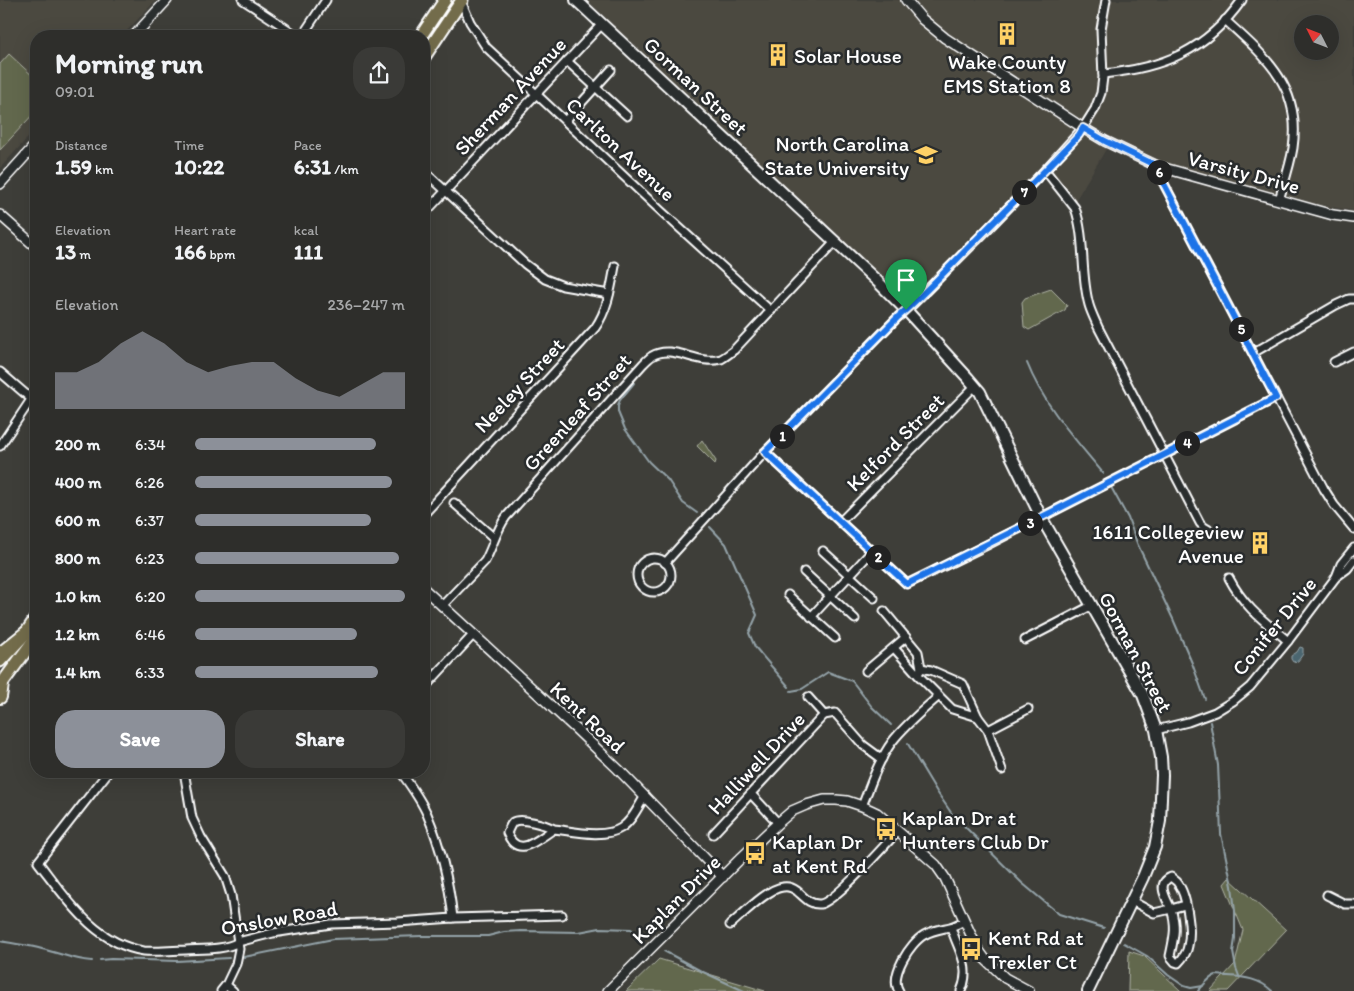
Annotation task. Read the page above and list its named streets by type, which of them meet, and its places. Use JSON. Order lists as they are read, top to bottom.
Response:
{
  "streets": {
    "main road": ["Gorman Street"],
    "street": [
      "Sherman Avenue",
      "Carlton Avenue",
      "Varsity Drive",
      "Neeley Street",
      "Greenleaf Street",
      "Kelford Street",
      "Conifer Drive",
      "Kent Road",
      "Halliwell Drive",
      "Kaplan Drive",
      "Onslow Road"
    ]
  },
  "crossings": [
    ["Gorman Street", "Sherman Avenue"],
    ["Gorman Street", "Greenleaf Street"],
    ["Gorman Street", "Kelford Street"],
    ["Gorman Street", "Conifer Drive"],
    ["Sherman Avenue", "Carlton Avenue"],
    ["Carlton Avenue", "Greenleaf Street"],
    ["Greenleaf Street", "Kent Road"],
    ["Kent Road", "Kaplan Drive"]
  ],
  "places": {
    "building": ["Wake County EMS Station 8", "Solar House", "1611 Collegeview Avenue"],
    "school or university": ["North Carolina State University"],
    "bus stop": ["Kaplan Dr at Hunters Club Dr", "Kaplan Dr at Kent Rd", "Kent Rd at Trexler Ct"]
  },
  "north": "top left",
  "page": {
    "heading": ["Morning run", "09:01"],
    "stats": [
      ["Distance", "1.59 km"],
      ["Time", "10:22"],
      ["Pace", "6:31 /km"],
      ["Elevation", "13 m"],
      ["Heart rate", "166 bpm"],
      ["kcal", "111"]
    ],
    "pins": [
      "6",
      "7",
      "5",
      "1",
      "4",
      "3",
      "2"
    ],
    "chart": ["Elevation", "236–247 m"],
    "list": [
      {
        "name": "200 m",
        "note": "6:34"
      },
      {
        "name": "400 m",
        "note": "6:26"
      },
      {
        "name": "600 m",
        "note": "6:37"
      },
      {
        "name": "800 m",
        "note": "6:23"
      },
      {
        "name": "1.0 km",
        "note": "6:20"
      },
      {
        "name": "1.2 km",
        "note": "6:46"
      },
      {
        "name": "1.4 km",
        "note": "6:33"
      }
    ],
    "buttons": ["Save", "Share"]
  }
}
